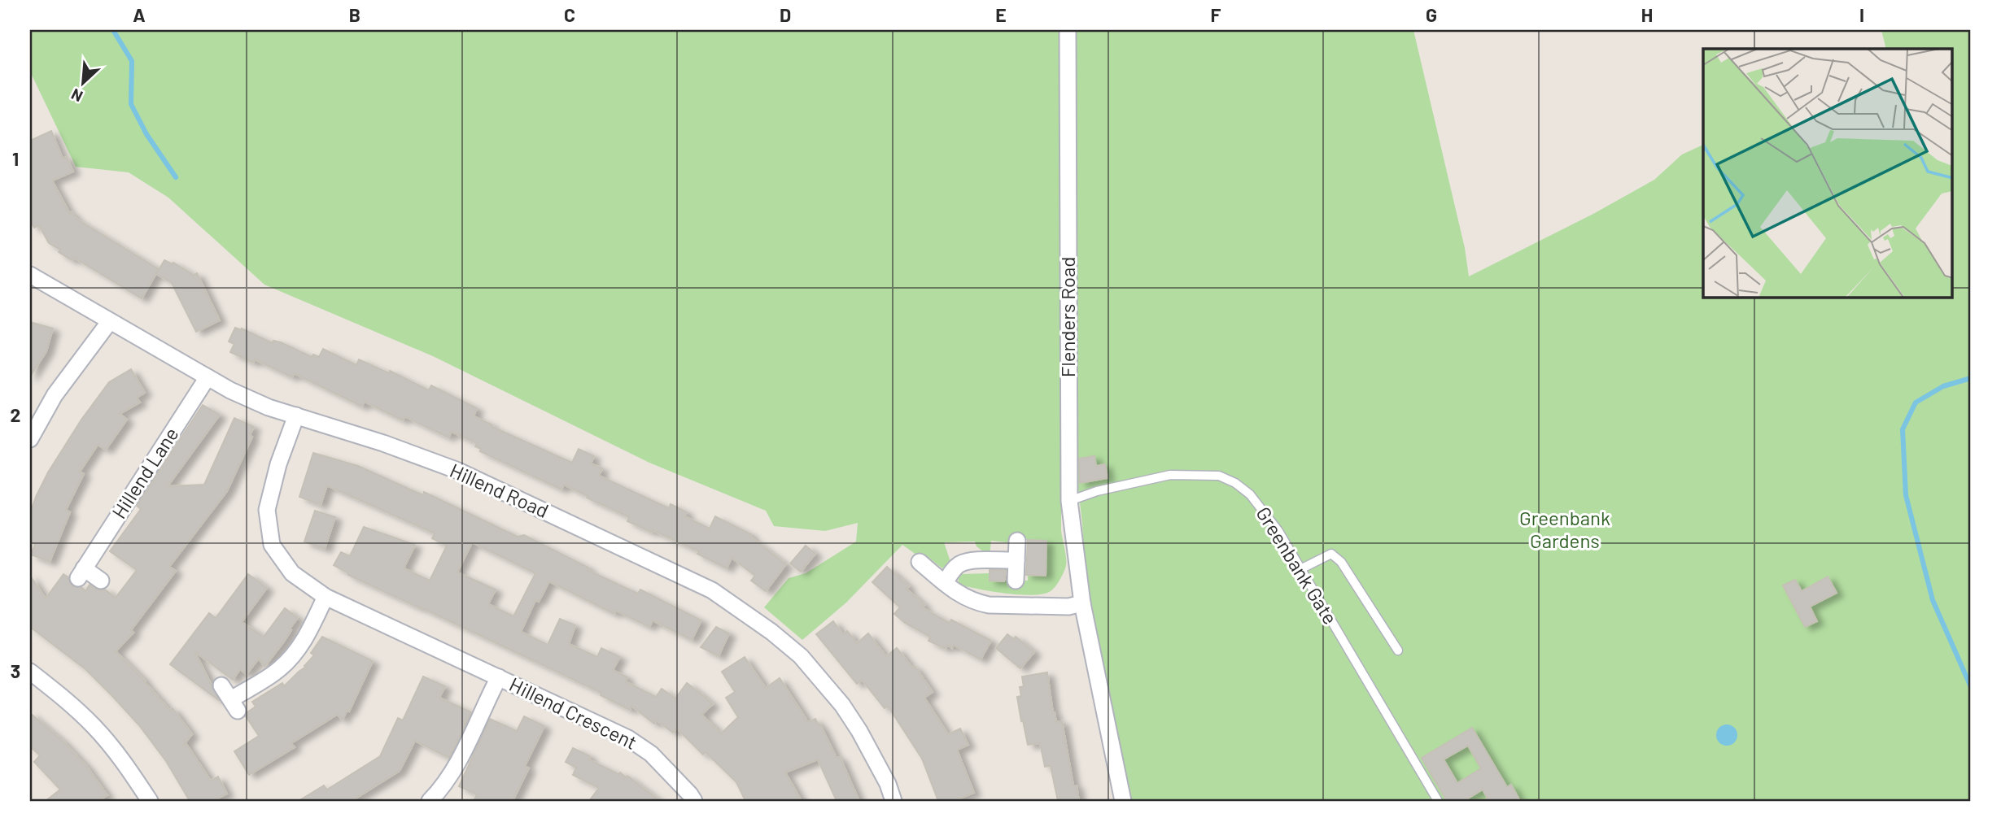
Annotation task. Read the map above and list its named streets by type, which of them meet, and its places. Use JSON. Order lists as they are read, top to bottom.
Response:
{
  "streets": {
    "street": [
      "Flenders Road",
      "Hillend Lane",
      "Hillend Road",
      "Hillend Crescent"
    ],
    "lane": ["Greenbank Gate"]
  },
  "crossings": [
    ["Flenders Road", "Greenbank Gate"],
    ["Hillend Lane", "Hillend Road"],
    ["Hillend Road", "Hillend Crescent"]
  ],
  "parks": ["Greenbank Gardens"],
  "north": "bottom left",
  "grid": {
    "columns": [
      "A",
      "B",
      "C",
      "D",
      "E",
      "F",
      "G",
      "H",
      "I"
    ],
    "rows": ["1", "2", "3"]
  }
}
